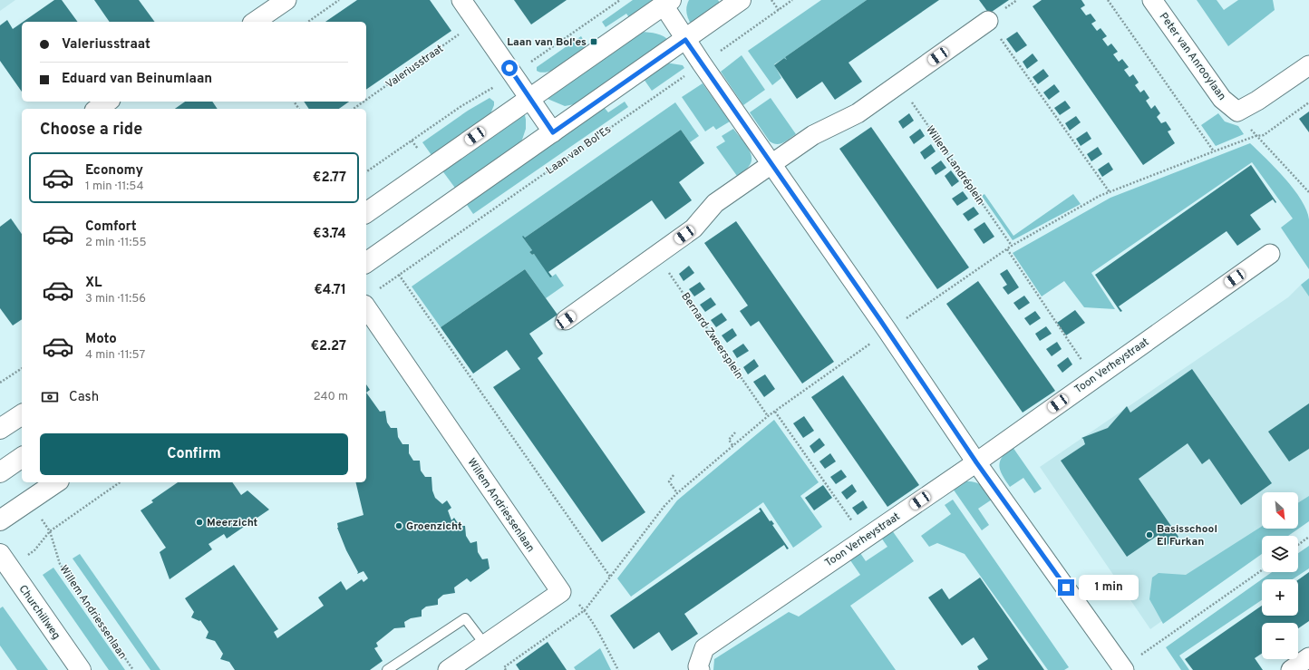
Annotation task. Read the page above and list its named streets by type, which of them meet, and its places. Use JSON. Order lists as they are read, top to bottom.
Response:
{
  "streets": {
    "street": [
      "Peter van Anrooylaan",
      "Toon Verheystraat",
      "Willem Andriessenlaan",
      "Churchillweg"
    ],
    "path": [
      "Valeriusstraat",
      "Laan van Bol'Es",
      "Willem Landréplein",
      "Bernard Zweersplein"
    ]
  },
  "places": {
    "transit": ["Laan van Bol'es"],
    "other": ["Meerzicht", "Groenzicht", "Basisschool El Furkan"]
  },
  "north": "bottom right",
  "page": {
    "banner": ["Valeriusstraat", "Eduard van Beinumlaan"],
    "heading": "Choose a ride",
    "list": [
      {
        "name": "Economy",
        "note": "1 min · 11:54",
        "value": "€2.77"
      },
      {
        "name": "Comfort",
        "note": "2 min · 11:55",
        "value": "€3.74"
      },
      {
        "name": "XL",
        "note": "3 min · 11:56",
        "value": "€4.71"
      },
      {
        "name": "Moto",
        "note": "4 min · 11:57",
        "value": "€2.27"
      }
    ],
    "pay": ["Cash", "240 m"],
    "buttons": "Confirm",
    "map_buttons": ["+", "−"],
    "bubble": "1 min"
  }
}
